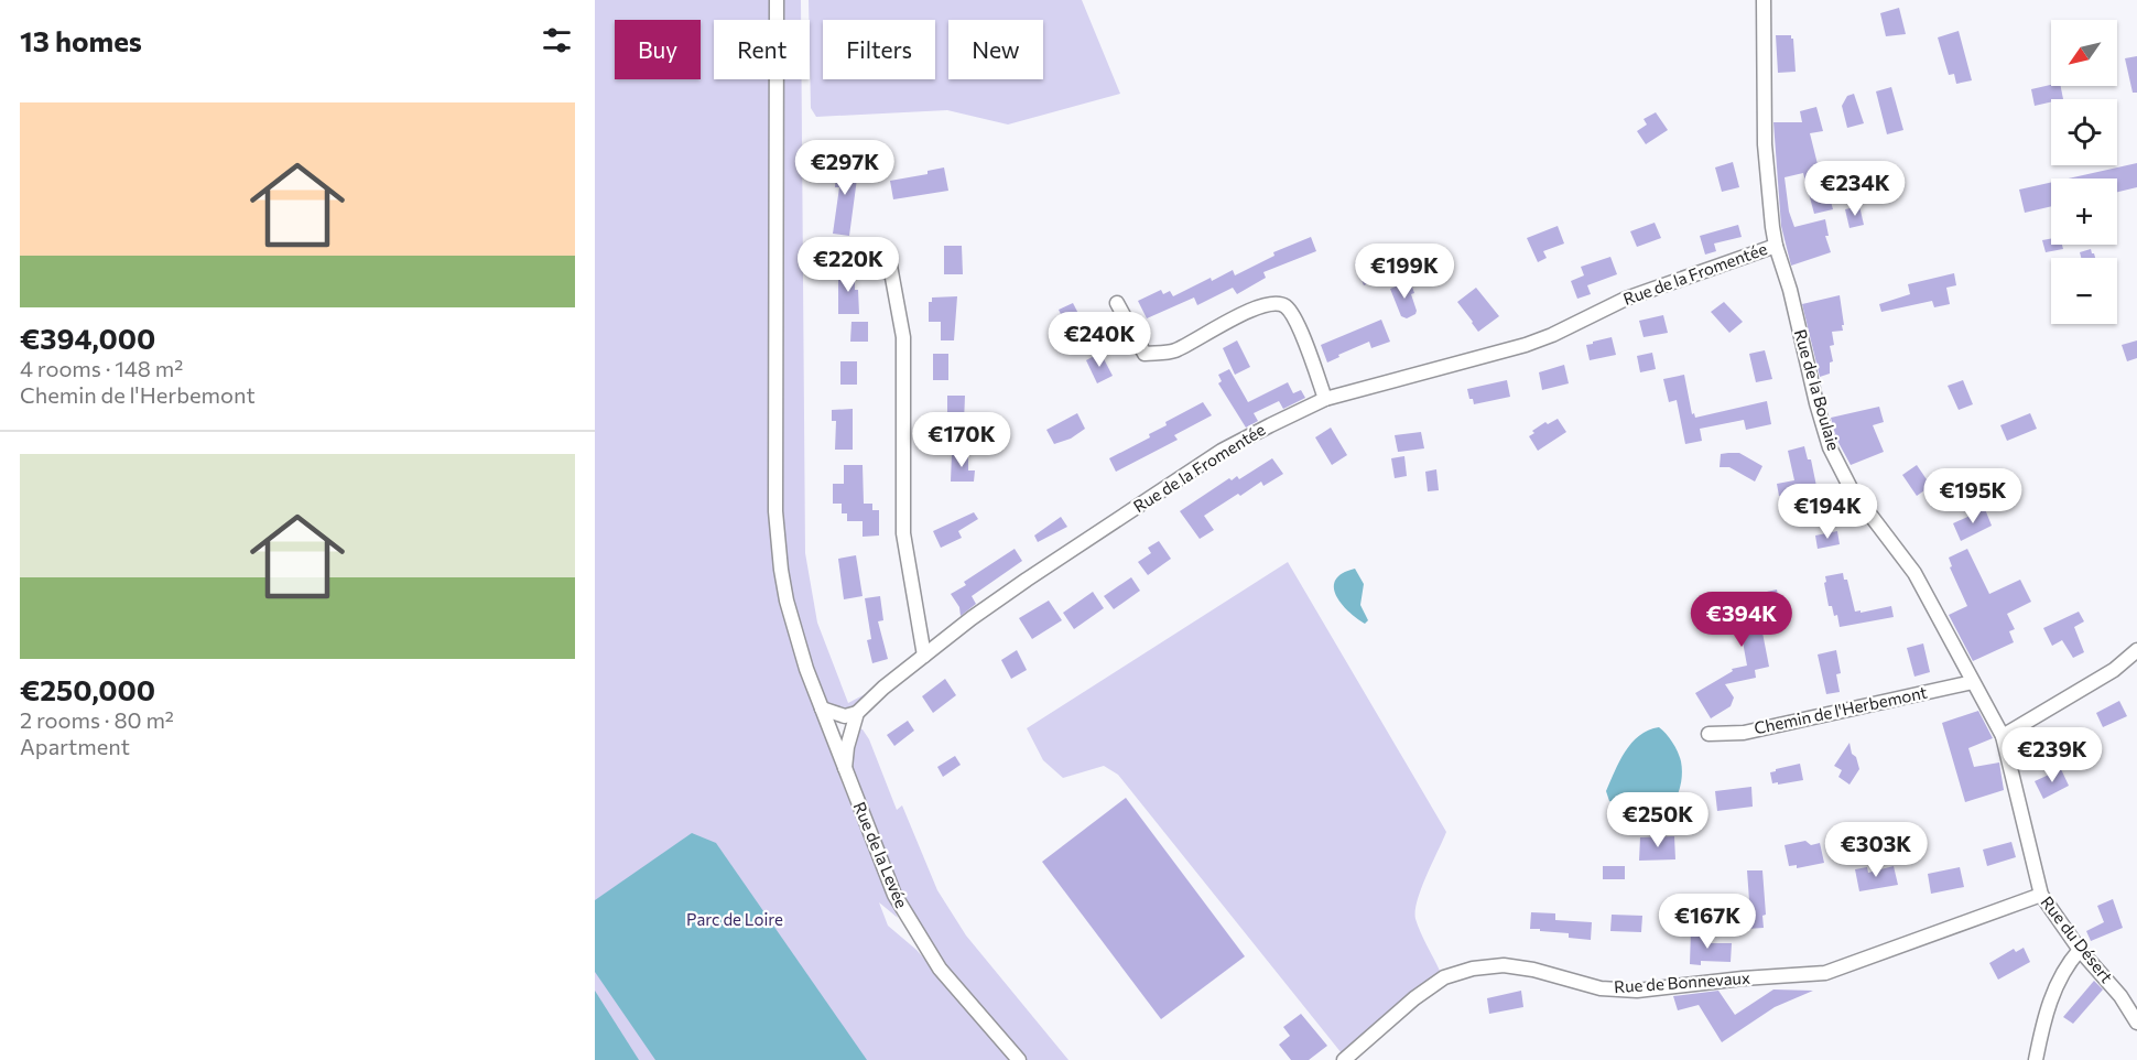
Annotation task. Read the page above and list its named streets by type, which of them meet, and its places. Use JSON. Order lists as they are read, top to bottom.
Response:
{
  "streets": {
    "street": [
      "Rue de la Fromentée",
      "Rue de la Boulaie",
      "Chemin de l'Herbemont",
      "Rue de la Levée",
      "Rue du Désert",
      "Rue de Bonnevaux"
    ]
  },
  "crossings": [
    ["Rue de la Fromentée", "Rue de la Boulaie"],
    ["Rue de la Boulaie", "Chemin de l'Herbemont"],
    ["Rue de la Boulaie", "Rue du Désert"],
    ["Rue du Désert", "Rue de Bonnevaux"]
  ],
  "parks": ["Parc de Loire"],
  "north": "bottom left",
  "page": {
    "heading": "13 homes",
    "map_buttons": ["+", "−"],
    "chip": [
      "Buy",
      "Rent",
      "Filters",
      "New"
    ],
    "list": [
      {
        "name": "€394,000",
        "note": "4 rooms · 148 m² · Chemin de l'Herbemont"
      },
      {
        "name": "€250,000",
        "note": "2 rooms · 80 m² · Apartment"
      }
    ],
    "price": [
      "€297K",
      "€234K",
      "€220K",
      "€199K",
      "€240K",
      "€170K",
      "€195K",
      "€194K",
      "€394K",
      "€239K",
      "€250K",
      "€303K",
      "€167K"
    ]
  }
}
